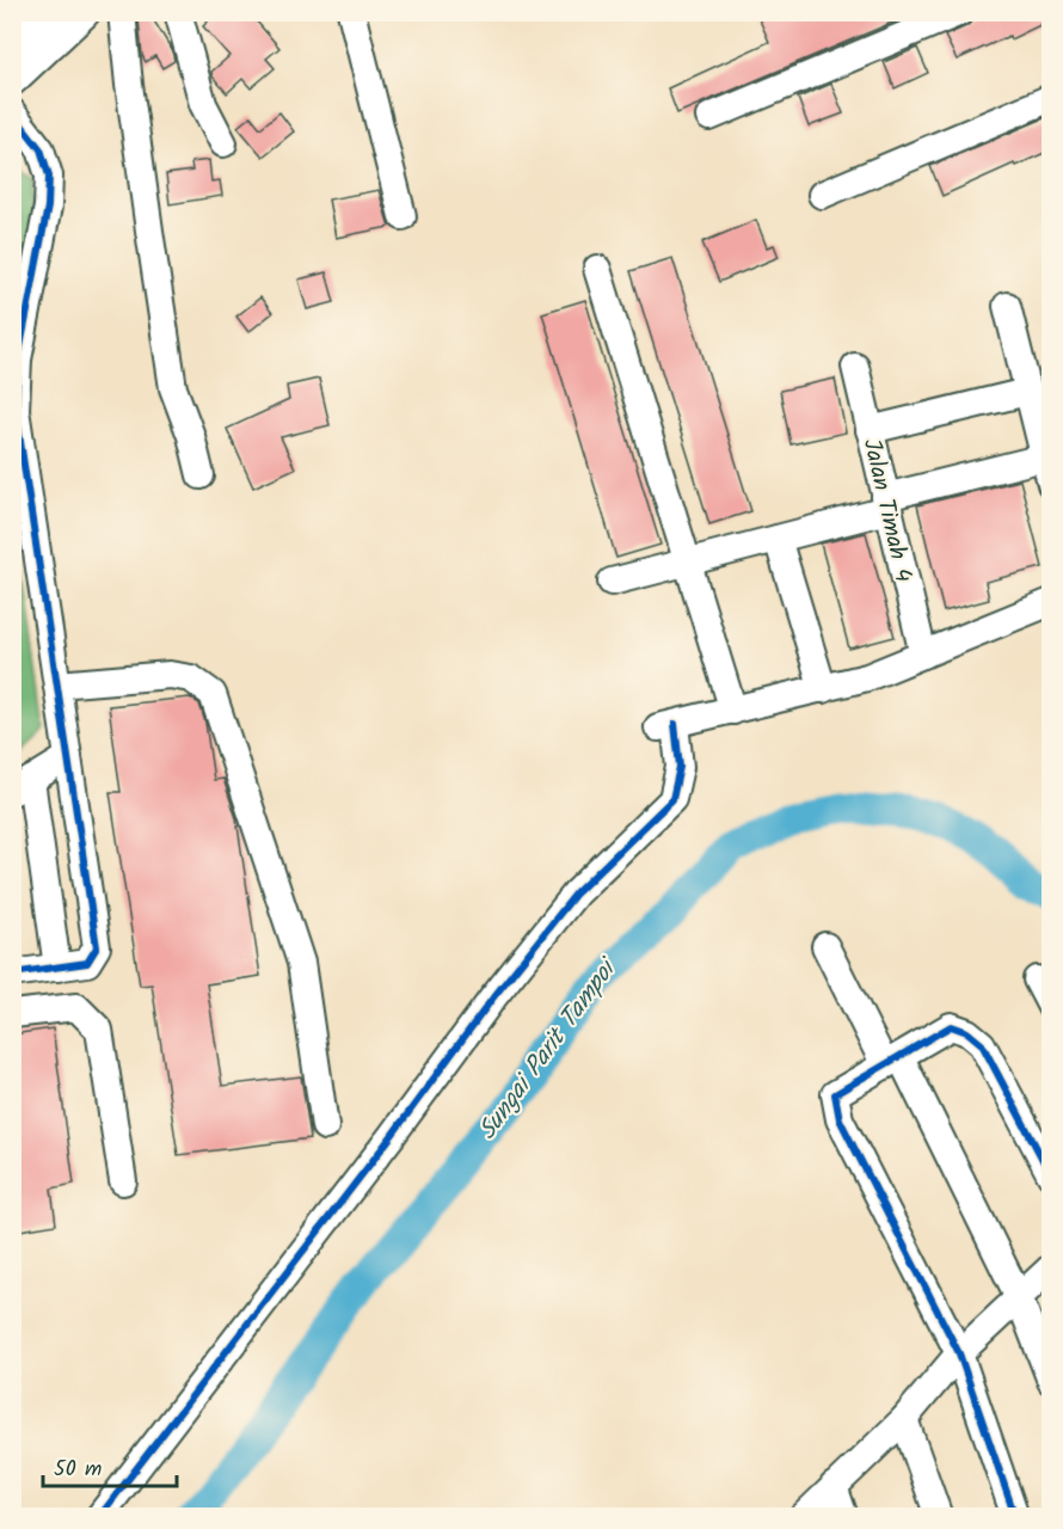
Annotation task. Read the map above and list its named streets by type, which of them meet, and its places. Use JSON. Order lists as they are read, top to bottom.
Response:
{
  "streets": {
    "street": ["Jalan Timah 4"]
  },
  "water": ["Sungai Parit Tampoi"],
  "scale_bar": "50 m"
}
